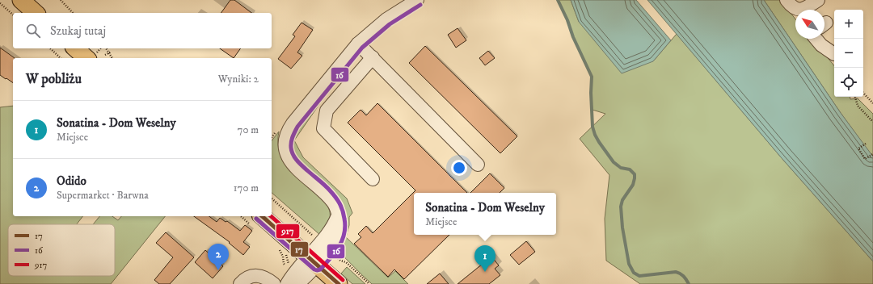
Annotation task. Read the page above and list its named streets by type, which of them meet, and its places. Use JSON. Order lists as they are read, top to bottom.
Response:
{
  "lines": ["transit line 16", "transit line 17", "transit line 917"],
  "legend": ["17", "16", "917"],
  "north": "top left",
  "page": {
    "map_buttons": ["+", "−"],
    "search": "Szukaj tutaj",
    "heading": ["W pobliżu", "Wyniki: 2"],
    "list": [
      {
        "mark": "1",
        "name": "Sonatina - Dom Weselny",
        "note": "Miejsce",
        "value": "70 m"
      },
      {
        "mark": "2",
        "name": "Odido",
        "note": "Supermarket · Barwna",
        "value": "170 m"
      }
    ],
    "popup": ["Sonatina - Dom Weselny", "Miejsce"],
    "pins": ["2", "1"]
  }
}
